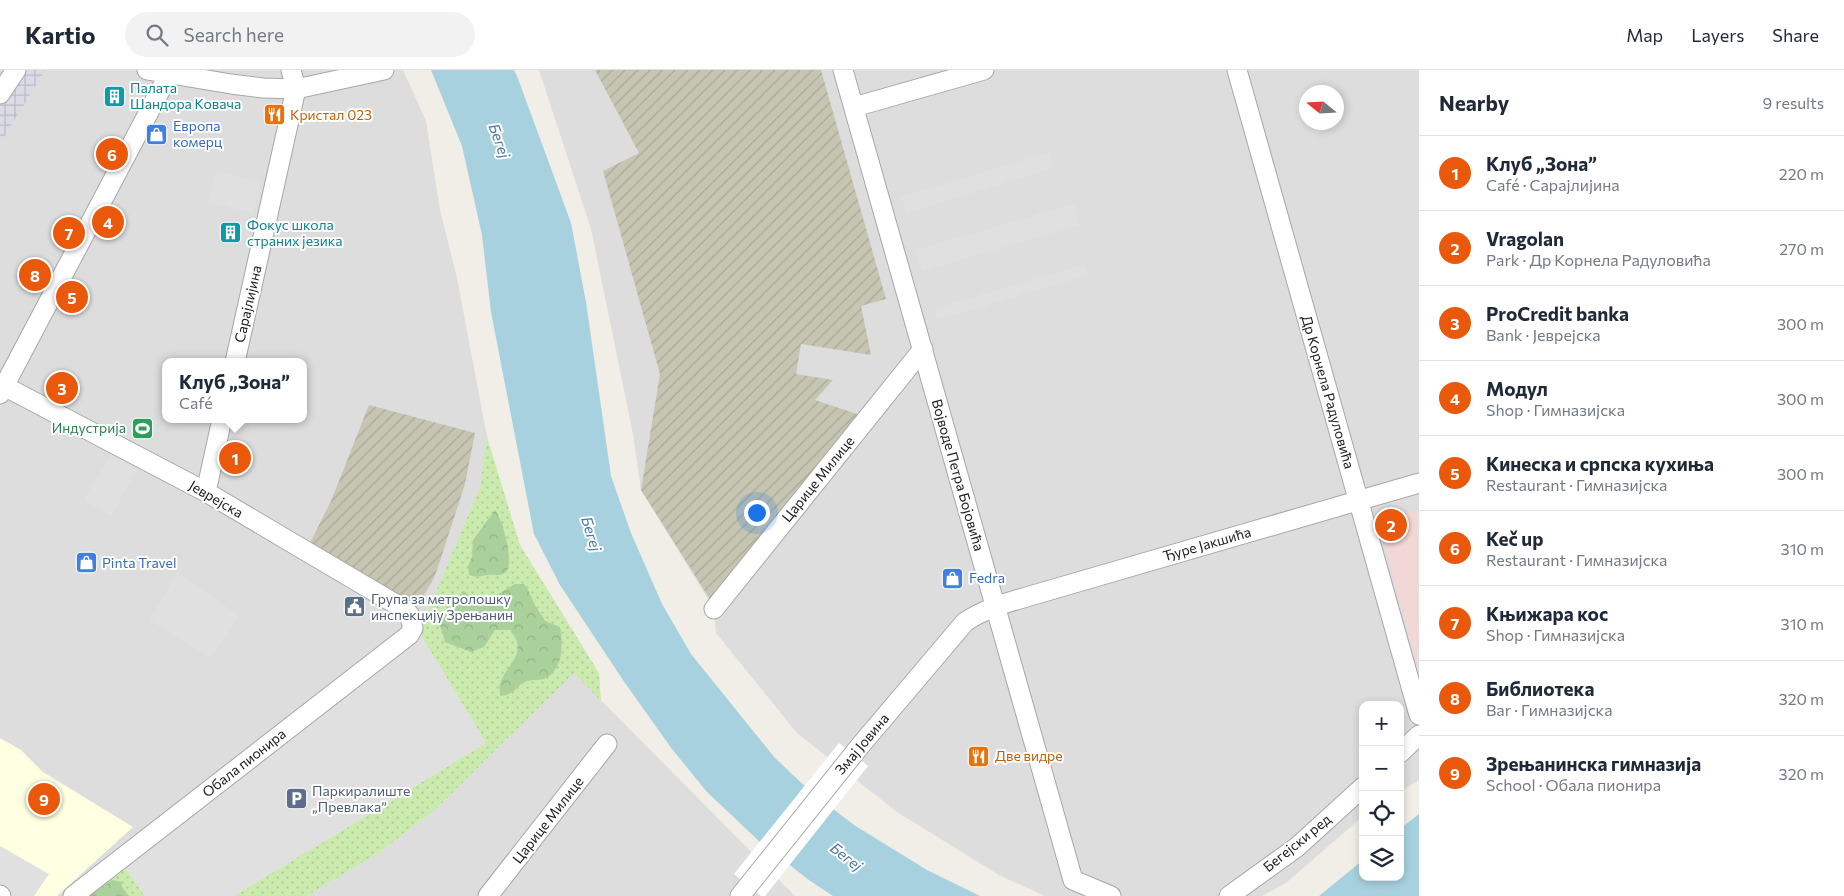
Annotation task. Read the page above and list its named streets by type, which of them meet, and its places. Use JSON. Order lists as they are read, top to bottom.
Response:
{
  "streets": {
    "street": [
      "Сарајлијина",
      "Др Корнела Радуловића",
      "Војводе Петра Бојовића",
      "Царице Милице",
      "Јеврејска",
      "Ђуре Јакшића",
      "Змај Јовина",
      "Обала пионира",
      "Бегејски ред"
    ]
  },
  "crossings": [
    ["Др Корнела Радуловића", "Ђуре Јакшића"],
    ["Војводе Петра Бојовића", "Царице Милице"],
    ["Војводе Петра Бојовића", "Ђуре Јакшића"],
    ["Војводе Петра Бојовића", "Змај Јовина"],
    ["Јеврејска", "Обала пионира"],
    ["Ђуре Јакшића", "Змај Јовина"]
  ],
  "water": ["Бегеј"],
  "places": {
    "building": ["Палата Шандора Ковача", "Фокус школа страних језика"],
    "restaurant": ["Кристал 023", "Две видре"],
    "shop": ["Европа комерц", "Pinta Travel", "Fedra"],
    "sports": ["Индустрија"],
    "public building": ["Група за метролошку инспекцију Зрењанин"],
    "parking": ["Паркиралиште „Превлака”"]
  },
  "north": "left",
  "page": {
    "header": "Kartio",
    "search": "Search here",
    "nav": ["Map", "Layers", "Share"],
    "heading": ["Nearby", "9 results"],
    "list": [
      {
        "mark": "1",
        "name": "Клуб „Зона”",
        "note": "Café · Сарајлијина",
        "value": "220 m"
      },
      {
        "mark": "2",
        "name": "Vragolan",
        "note": "Park · Др Корнела Радуловића",
        "value": "270 m"
      },
      {
        "mark": "3",
        "name": "ProCredit banka",
        "note": "Bank · Јеврејска",
        "value": "300 m"
      },
      {
        "mark": "4",
        "name": "Модул",
        "note": "Shop · Гимназијска",
        "value": "300 m"
      },
      {
        "mark": "5",
        "name": "Кинеска и српска кухиња",
        "note": "Restaurant · Гимназијска",
        "value": "300 m"
      },
      {
        "mark": "6",
        "name": "Keč up",
        "note": "Restaurant · Гимназијска",
        "value": "310 m"
      },
      {
        "mark": "7",
        "name": "Књижара кос",
        "note": "Shop · Гимназијска",
        "value": "310 m"
      },
      {
        "mark": "8",
        "name": "Библиотека",
        "note": "Bar · Гимназијска",
        "value": "320 m"
      },
      {
        "mark": "9",
        "name": "Зрењанинска гимназија",
        "note": "School · Обала пионира",
        "value": "320 m"
      }
    ],
    "pins": [
      "6",
      "4",
      "7",
      "8",
      "5",
      "3",
      "1",
      "2",
      "9"
    ],
    "popup": ["Клуб „Зона”", "Café"],
    "map_buttons": ["+", "−"]
  }
}
